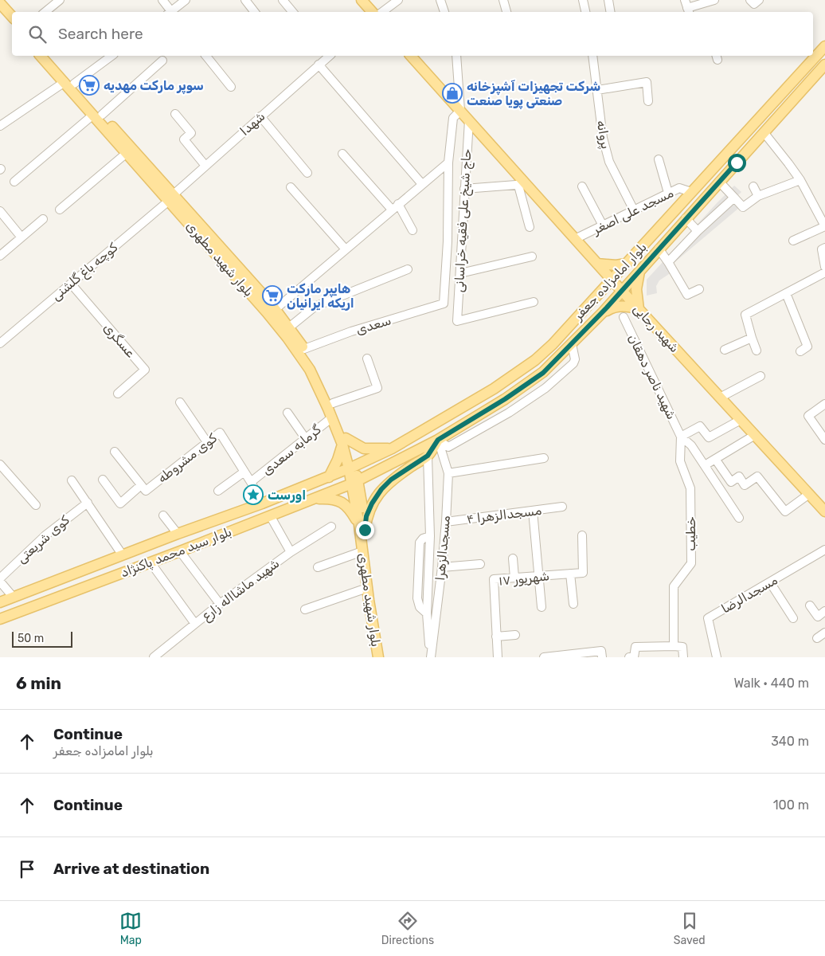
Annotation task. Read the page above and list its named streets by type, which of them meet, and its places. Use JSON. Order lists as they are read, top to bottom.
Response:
{
  "streets": {
    "main road": [
      "بلوار شهید مطهری",
      "بلوار امامزاده جعفر",
      "شهید رجایی",
      "بلوار سید محمد پاکنژاد"
    ],
    "street": [
      "شهدا",
      "پروانه",
      "مسجد علی اصغر",
      "حاج شیخ علی فقیه خراسانی",
      "کوچه باغ گلشنی",
      "سعدی",
      "عسگری",
      "شهید ناصر دهقان",
      "گرمابه سعدی",
      "کوی مشروطه",
      "مسجدالزهرا ۴",
      "خطیب",
      "کوی شریعتی",
      "مسجدالزهرا",
      "۱۷ شهریور",
      "شهید ماشااله زارع",
      "مسجدالرضا"
    ]
  },
  "crossings": [
    ["شهدا", "بلوار شهید مطهری"],
    ["شهدا", "کوچه باغ گلشنی"],
    ["پروانه", "مسجد علی اصغر"],
    ["مسجد علی اصغر", "بلوار امامزاده جعفر"],
    ["مسجد علی اصغر", "شهید رجایی"],
    ["حاج شیخ علی فقیه خراسانی", "سعدی"],
    ["حاج شیخ علی فقیه خراسانی", "شهید رجایی"],
    ["بلوار شهید مطهری", "کوچه باغ گلشنی"],
    ["بلوار شهید مطهری", "بلوار امامزاده جعفر"],
    ["بلوار شهید مطهری", "سعدی"],
    ["بلوار شهید مطهری", "گرمابه سعدی"],
    ["بلوار شهید مطهری", "بلوار سید محمد پاکنژاد"],
    ["کوچه باغ گلشنی", "عسگری"],
    ["بلوار امامزاده جعفر", "شهید رجایی"],
    ["بلوار امامزاده جعفر", "مسجدالزهرا"],
    ["بلوار امامزاده جعفر", "بلوار سید محمد پاکنژاد"],
    ["شهید ناصر دهقان", "خطیب"],
    ["گرمابه سعدی", "کوی مشروطه"],
    ["کوی مشروطه", "بلوار سید محمد پاکنژاد"],
    ["مسجدالزهرا ۴", "مسجدالزهرا"]
  ],
  "places": {
    "supermarket": ["سوپر مارکت مهدیه", "هایپر مارکت اریکه ایرانیان"],
    "shop": ["شرکت تجهیزات آشپزخانه صنعتی پویا صنعت"],
    "place": ["اورست"]
  },
  "scale_bar": "50 m",
  "page": {
    "search": "Search here",
    "scale": "50 m",
    "heading": ["6 min", "Walk · 440 m"],
    "list": [
      ["Continue", "بلوار امامزاده جعفر", "340 m"],
      ["Continue", "100 m"],
      "Arrive at destination"
    ],
    "nav": ["Map", "Directions", "Saved"]
  }
}
